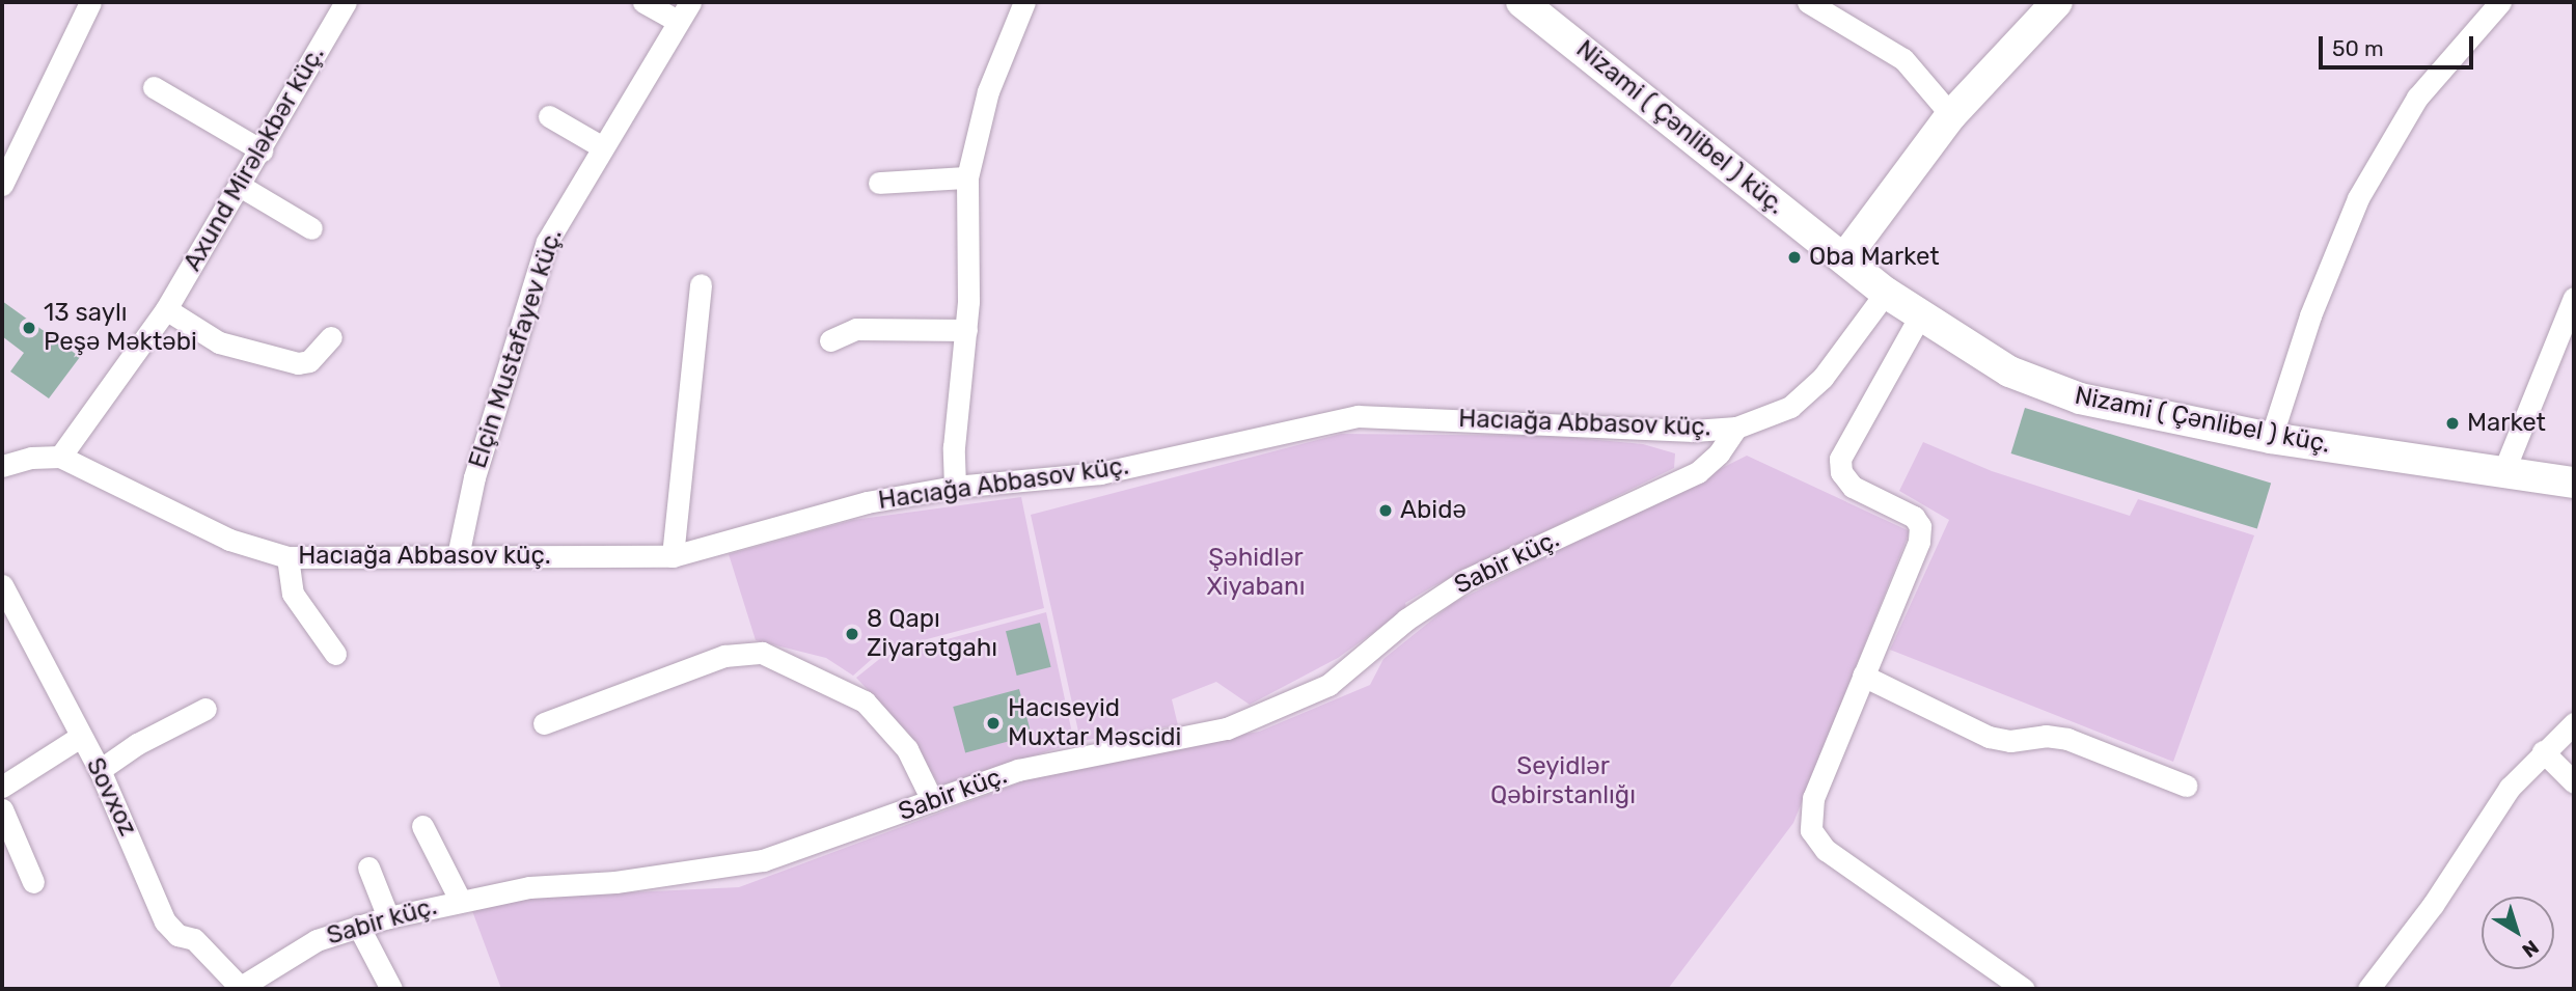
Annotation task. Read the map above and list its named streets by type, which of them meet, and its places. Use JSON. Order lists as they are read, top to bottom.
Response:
{
  "streets": {
    "main road": ["Nizami ( Çənlibel ) küç."],
    "street": [
      "Axund Mirələkbər küç.",
      "Elçin Mustafayev küç.",
      "Hacıağa Abbasov küç.",
      "Sabir küç.",
      "Sovxoz"
    ]
  },
  "crossings": [
    ["Nizami ( Çənlibel ) küç.", "Hacıağa Abbasov küç."],
    ["Axund Mirələkbər küç.", "Hacıağa Abbasov küç."],
    ["Elçin Mustafayev küç.", "Hacıağa Abbasov küç."],
    ["Hacıağa Abbasov küç.", "Sabir küç."],
    ["Sabir küç.", "Sovxoz"]
  ],
  "parks": ["Şəhidlər Xiyabanı", "Seyidlər Qəbirstanlığı"],
  "places": [
    "Oba Market",
    "13 saylı Peşə Məktəbi",
    "Market",
    "Abidə",
    "8 Qapı Ziyarətgahı",
    "Hacıseyid Muxtar Məscidi"
  ],
  "scale_bar": "50 m",
  "north": "bottom right"
}
